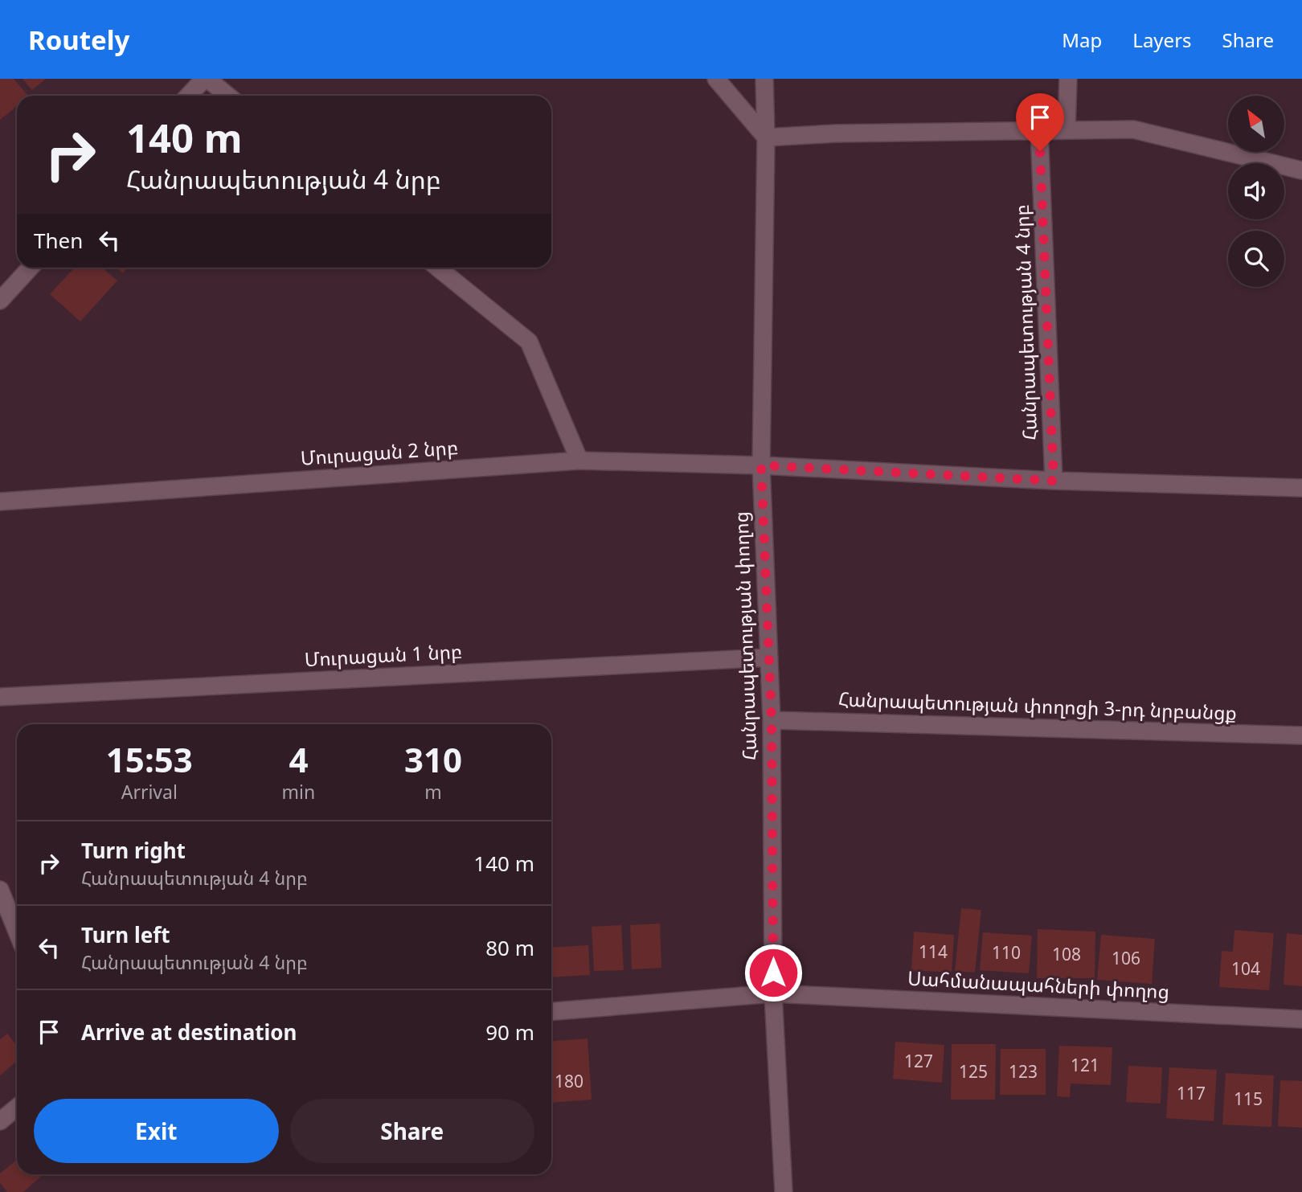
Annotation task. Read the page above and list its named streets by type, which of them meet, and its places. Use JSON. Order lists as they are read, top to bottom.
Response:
{
  "streets": {
    "street": [
      "Հանրապետության 4 նրբ",
      "Մուրացան 2 նրբ",
      "Հանրապետության փողոց",
      "Մուրացան 1 նրբ",
      "Հանրապետության փողոցի 3-րդ նրբանցք",
      "Սահմանապահների փողոց"
    ]
  },
  "crossings": [
    ["Մուրացան 2 նրբ", "Հանրապետության փողոց"],
    ["Հանրապետության փողոց", "Մուրացան 1 նրբ"],
    ["Հանրապետության փողոց", "Հանրապետության փողոցի 3-րդ նրբանցք"],
    ["Հանրապետության փողոց", "Սահմանապահների փողոց"]
  ],
  "house_numbers": [
    "114",
    "110",
    "108",
    "106",
    "104",
    "127",
    "121",
    "125",
    "123",
    "180",
    "117",
    "115"
  ],
  "north": "top left",
  "page": {
    "header": "Routely",
    "nav": ["Map", "Layers", "Share"],
    "turn": ["140 m", "Հանրապետության 4 նրբ"],
    "then": "Then",
    "eta": [
      "15:53",
      "Arrival",
      "4",
      "min",
      "310",
      "m"
    ],
    "list": [
      {
        "name": "Turn right",
        "note": "Հանրապետության 4 նրբ",
        "value": "140 m"
      },
      {
        "name": "Turn left",
        "note": "Հանրապետության 4 նրբ",
        "value": "80 m"
      },
      {
        "name": "Arrive at destination",
        "value": "90 m"
      }
    ],
    "buttons": ["Exit", "Share"]
  }
}
